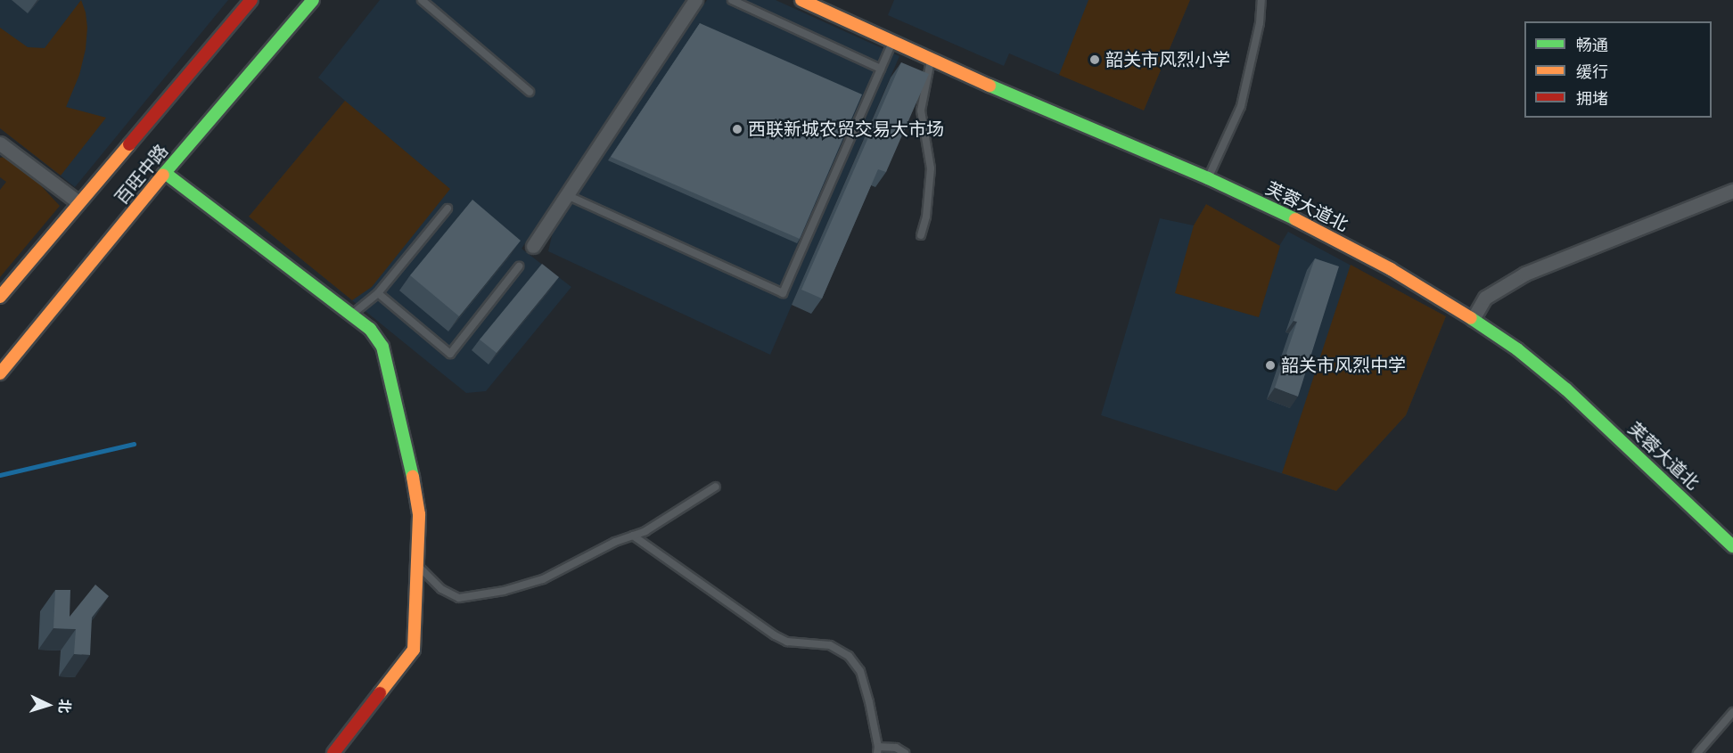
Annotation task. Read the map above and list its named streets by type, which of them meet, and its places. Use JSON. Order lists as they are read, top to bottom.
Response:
{
  "streets": {
    "main road": ["百旺中路", "芙蓉大道北"]
  },
  "places": ["韶关市风烈小学", "西联新城农贸交易大市场", "韶关市风烈中学"],
  "legend": ["畅通", "缓行", "拥堵"],
  "north": "right"
}
